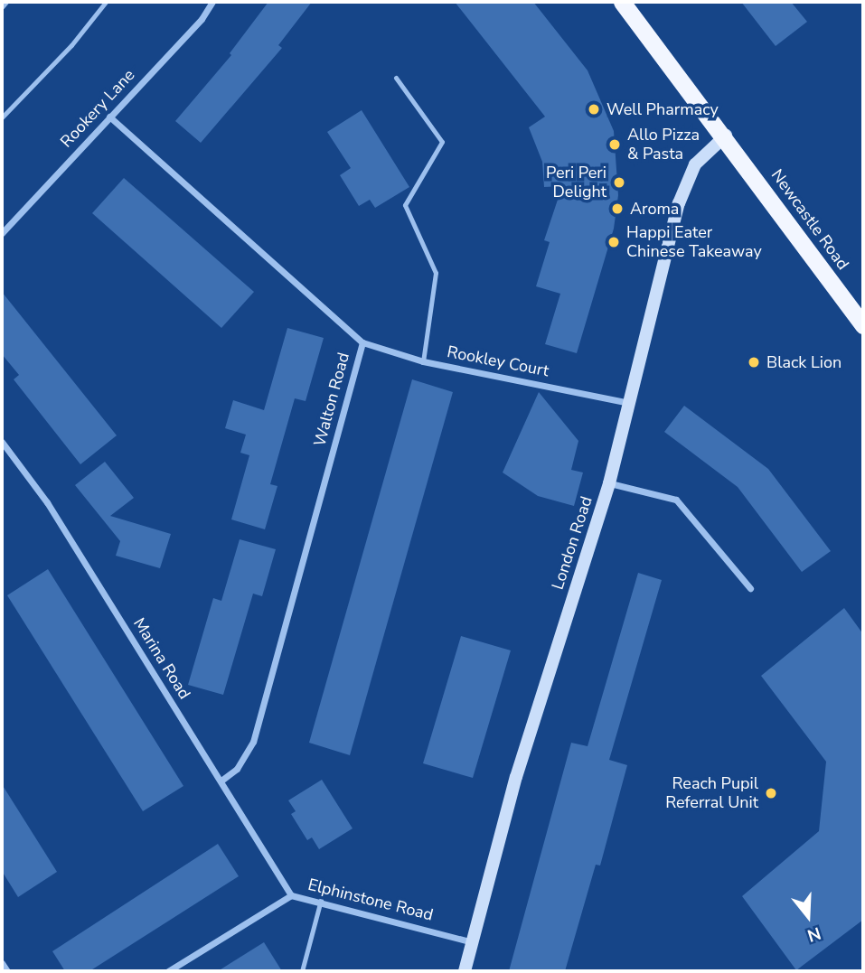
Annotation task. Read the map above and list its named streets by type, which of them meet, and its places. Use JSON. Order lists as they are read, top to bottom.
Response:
{
  "streets": {
    "highway": ["Newcastle Road"],
    "main road": ["London Road"],
    "street": [
      "Rookery Lane",
      "Rookley Court",
      "Walton Road",
      "Marina Road",
      "Elphinstone Road"
    ]
  },
  "crossings": [
    ["Rookery Lane", "Walton Road"],
    ["Newcastle Road", "London Road"],
    ["Rookley Court", "Walton Road"],
    ["Rookley Court", "London Road"],
    ["Walton Road", "Marina Road"],
    ["London Road", "Elphinstone Road"],
    ["Marina Road", "Elphinstone Road"]
  ],
  "places": [
    "Well Pharmacy",
    "Allo Pizza & Pasta",
    "Peri Peri Delight",
    "Aroma",
    "Happi Eater Chinese Takeaway",
    "Black Lion",
    "Reach Pupil Referral Unit"
  ],
  "north": "bottom"
}
